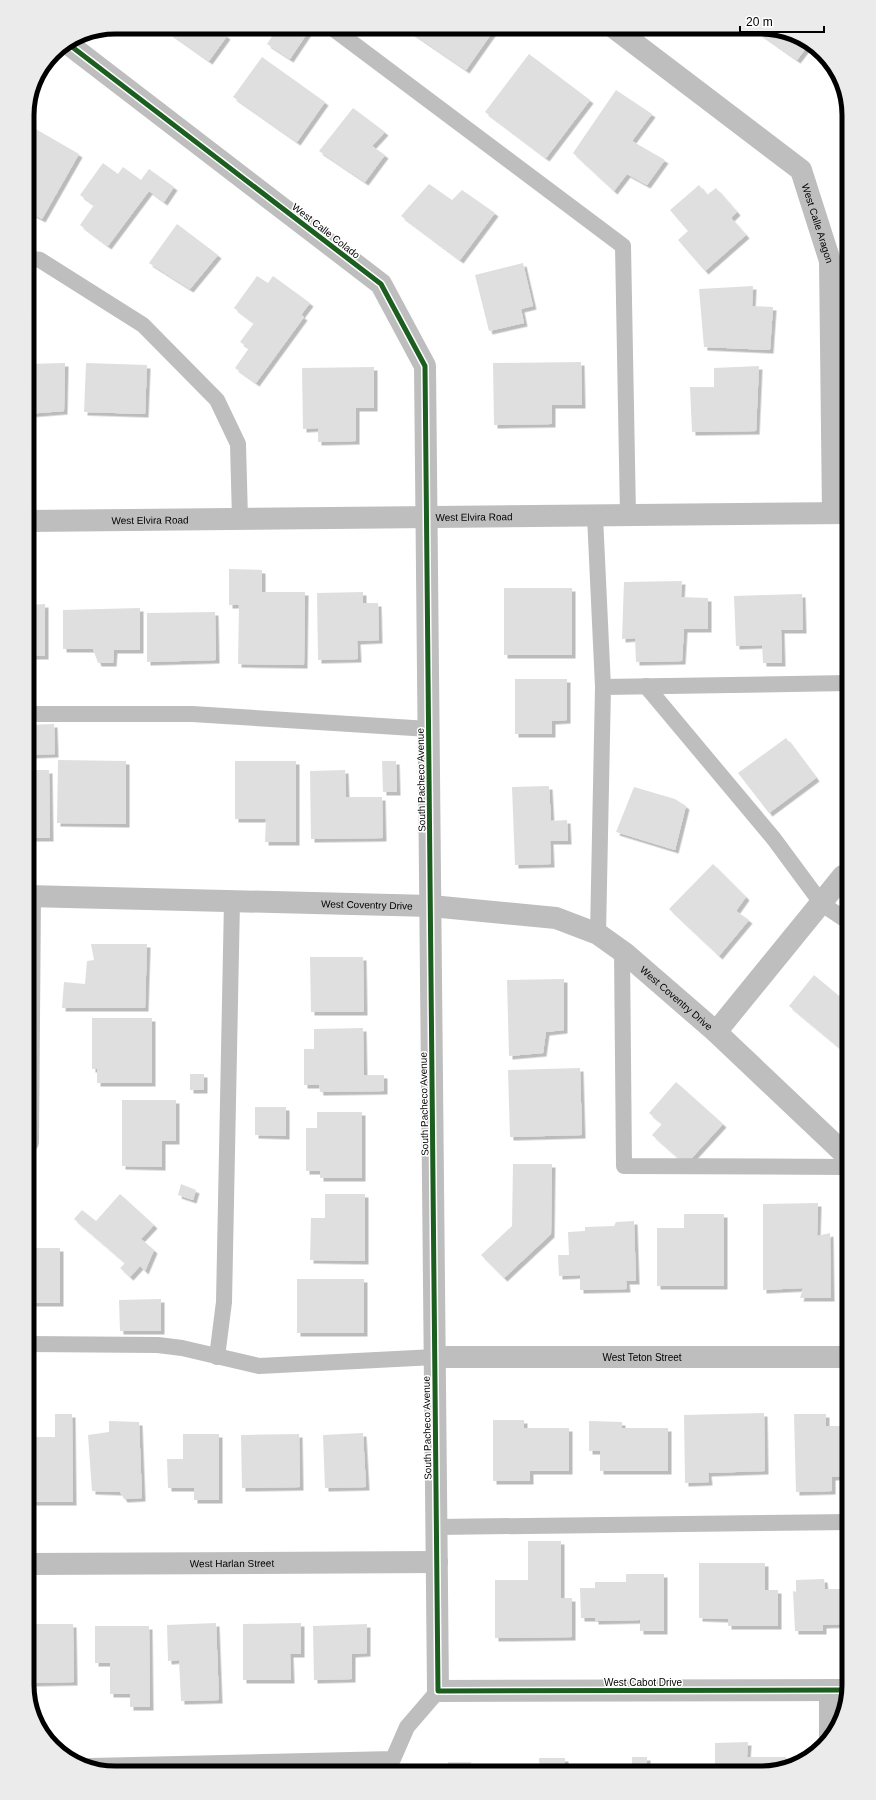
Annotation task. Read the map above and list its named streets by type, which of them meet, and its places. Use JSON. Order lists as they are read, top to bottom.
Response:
{
  "streets": {
    "street": [
      "West Calle Aragon",
      "West Calle Colado",
      "West Elvira Road",
      "South Pacheco Avenue",
      "West Coventry Drive",
      "West Teton Street",
      "West Harlan Street",
      "West Cabot Drive"
    ]
  },
  "crossings": [
    ["West Calle Aragon", "West Elvira Road"],
    ["West Calle Colado", "West Elvira Road"],
    ["West Calle Colado", "South Pacheco Avenue"],
    ["West Elvira Road", "South Pacheco Avenue"],
    ["South Pacheco Avenue", "West Coventry Drive"],
    ["South Pacheco Avenue", "West Teton Street"],
    ["South Pacheco Avenue", "West Harlan Street"],
    ["South Pacheco Avenue", "West Cabot Drive"]
  ],
  "scale_bar": "20 m"
}
